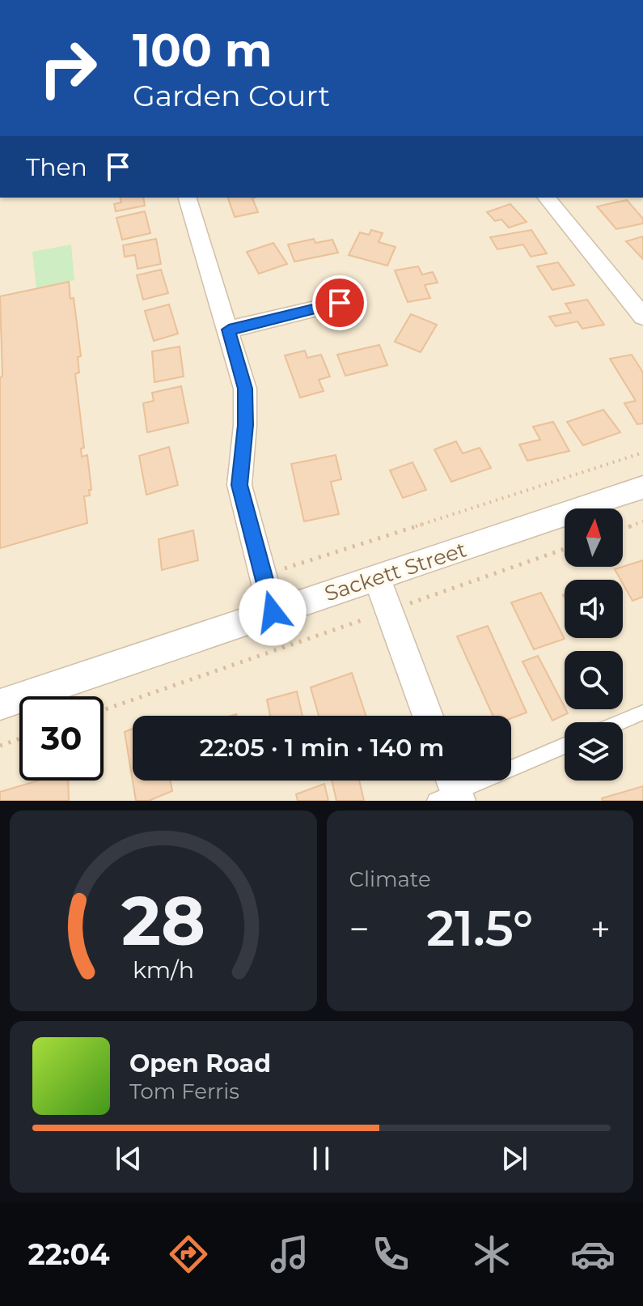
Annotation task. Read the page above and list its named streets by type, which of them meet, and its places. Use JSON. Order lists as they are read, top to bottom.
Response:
{
  "streets": {
    "street": ["Sackett Street"]
  },
  "north": "top",
  "page": {
    "turn": ["100 m", "Garden Court"],
    "then": "Then",
    "limit": "30",
    "trip": "22:05 · 1 min · 140 m",
    "tile": "Climate",
    "heat": ["−", "21.5°", "+"],
    "song": ["Open Road", "Tom Ferris"],
    "tabs": "22:04",
    "gauge": ["28", "km/h"]
  }
}
